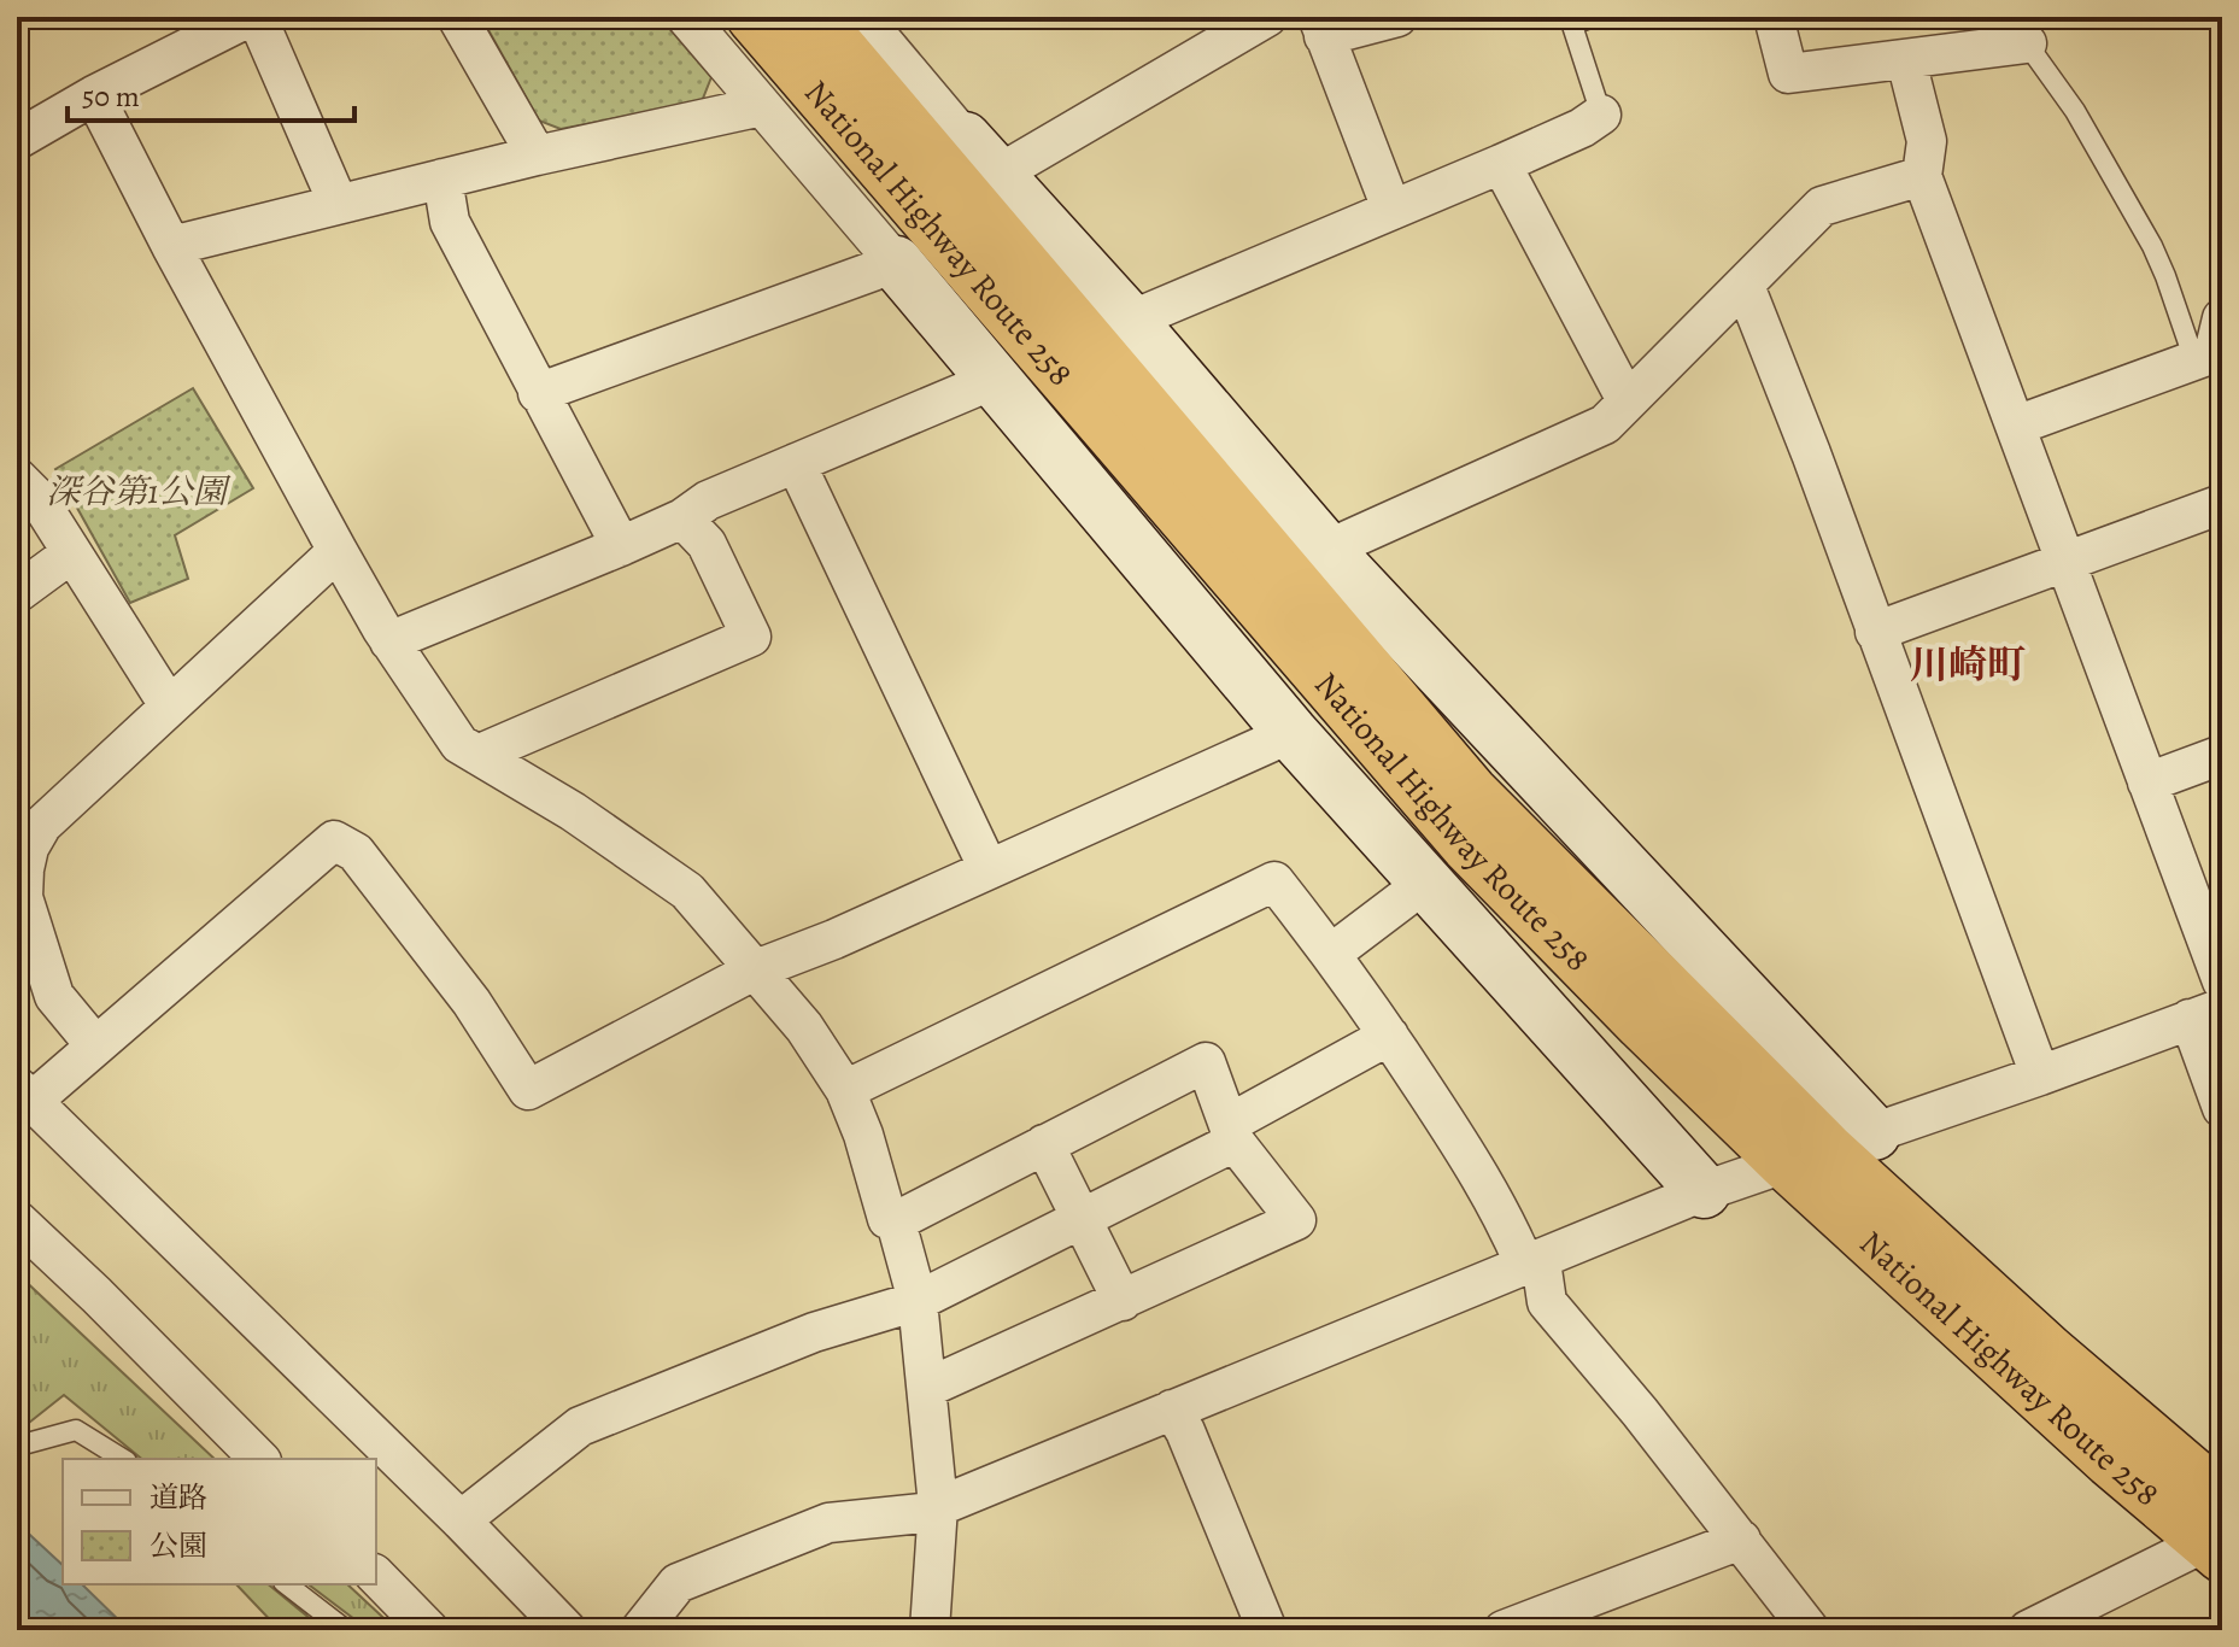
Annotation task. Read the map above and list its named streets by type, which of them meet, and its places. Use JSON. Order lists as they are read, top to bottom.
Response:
{
  "streets": {
    "highway": ["National Highway Route 258"]
  },
  "districts": ["川崎町"],
  "parks": ["深谷第1公園"],
  "legend": ["道路", "公園"],
  "scale_bar": "50 m"
}
